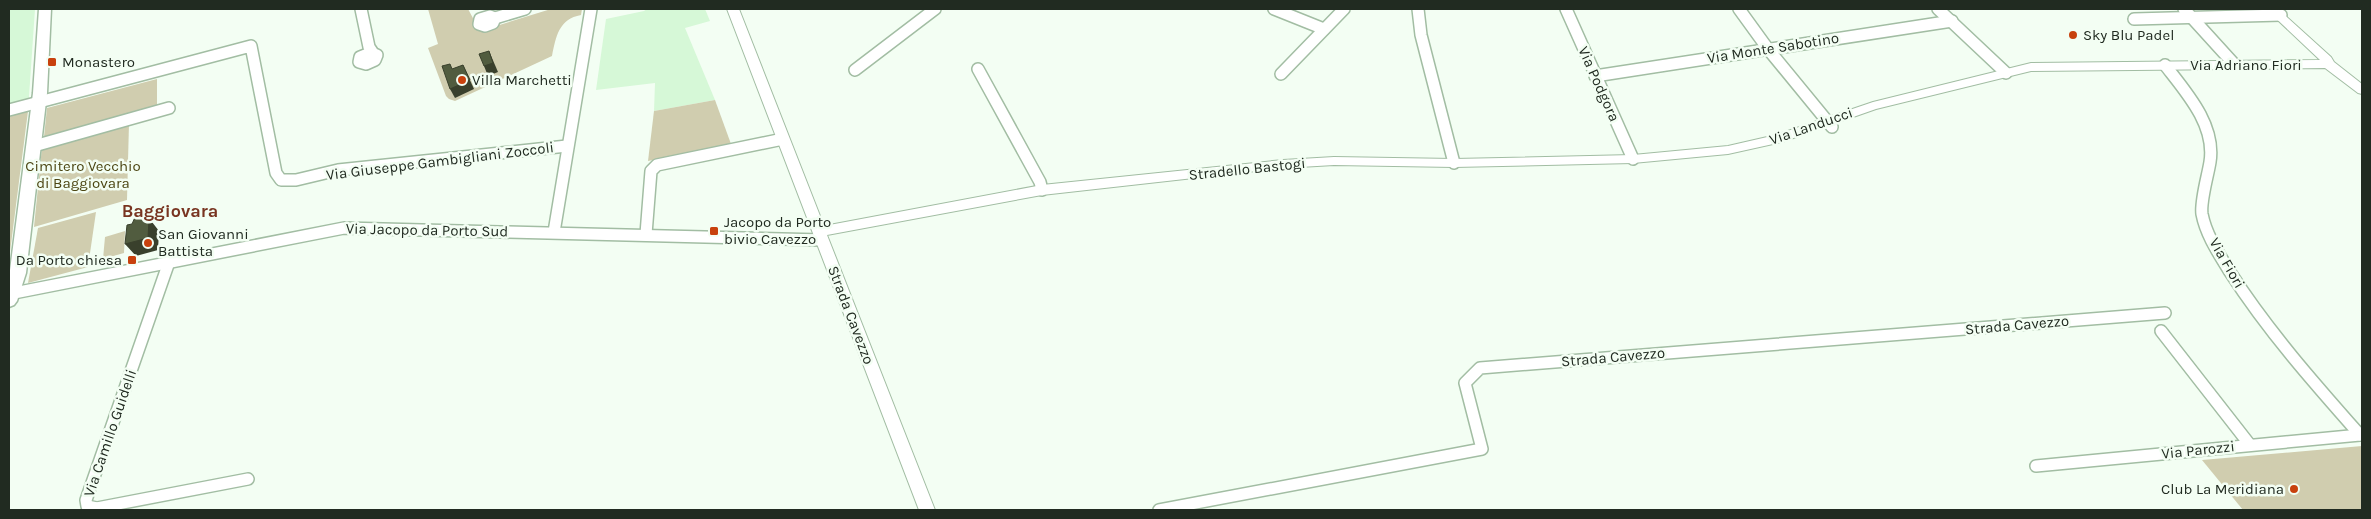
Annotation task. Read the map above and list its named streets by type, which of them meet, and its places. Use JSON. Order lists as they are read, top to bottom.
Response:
{
  "streets": {
    "street": [
      "Via Monte Sabotino",
      "Via Adriano Fiori",
      "Via Podgora",
      "Via Landucci",
      "Via Giuseppe Gambigliani Zoccoli",
      "Stradello Bastogi",
      "Via Jacopo da Porto Sud",
      "Via Fiori",
      "Strada Cavezzo",
      "Via Camillo Guidelli",
      "Via Parozzi"
    ]
  },
  "crossings": [
    ["Via Monte Sabotino", "Via Podgora"],
    ["Via Adriano Fiori", "Via Landucci"],
    ["Via Adriano Fiori", "Via Fiori"],
    ["Via Podgora", "Via Landucci"],
    ["Via Landucci", "Stradello Bastogi"],
    ["Via Landucci", "Via Fiori"],
    ["Stradello Bastogi", "Via Jacopo da Porto Sud"],
    ["Stradello Bastogi", "Strada Cavezzo"],
    ["Via Jacopo da Porto Sud", "Strada Cavezzo"],
    ["Via Jacopo da Porto Sud", "Via Camillo Guidelli"],
    ["Via Fiori", "Via Parozzi"]
  ],
  "districts": ["Baggiovara"],
  "parks": ["Cimitero Vecchio di Baggiovara"],
  "places": {
    "other": [
      "Sky Blu Padel",
      "Villa Marchetti",
      "San Giovanni Battista",
      "Club La Meridiana"
    ],
    "transit": ["Monastero", "Jacopo da Porto bivio Cavezzo", "Da Porto chiesa"]
  }
}
